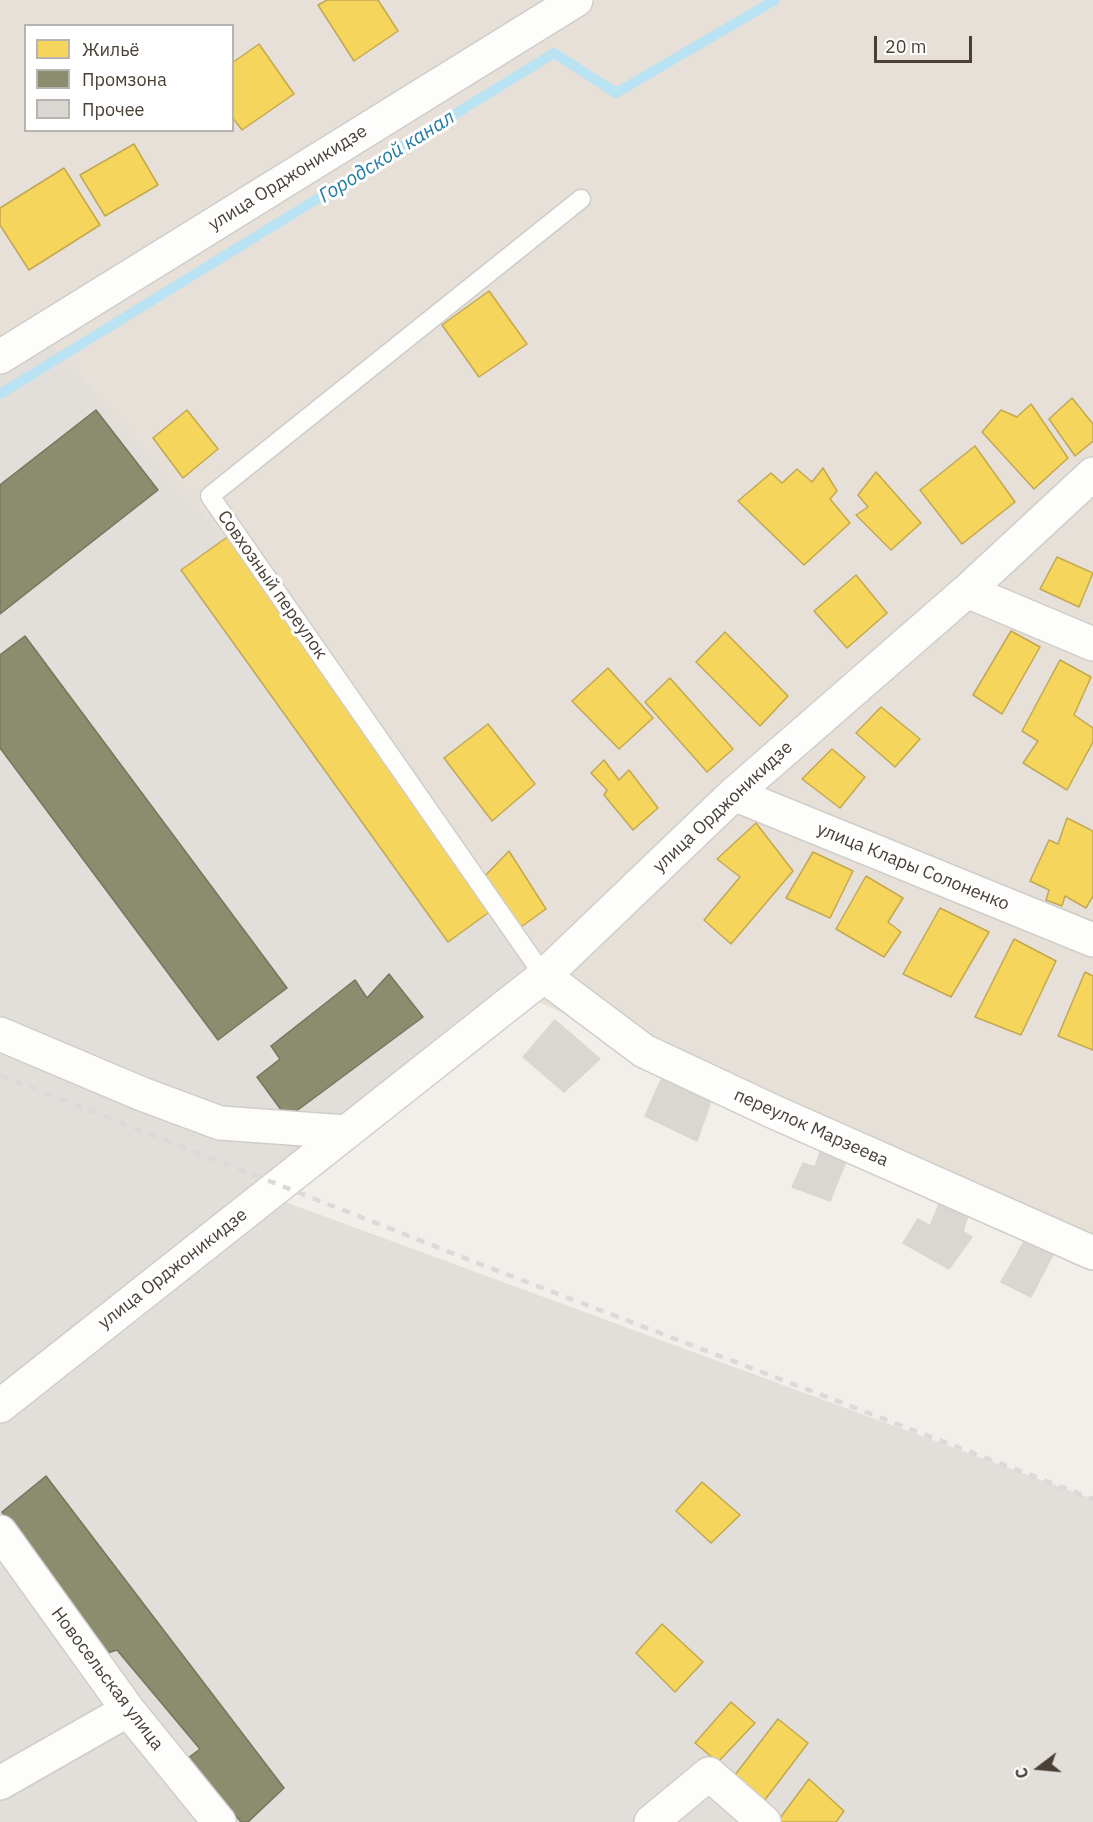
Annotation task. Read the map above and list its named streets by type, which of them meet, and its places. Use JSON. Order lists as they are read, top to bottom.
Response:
{
  "streets": {
    "street": [
      "улица Орджоникидзе",
      "улица Клары Солоненко",
      "переулок Марзеева",
      "Новосельская улица"
    ],
    "lane": ["Совхозный переулок"]
  },
  "crossings": [
    ["улица Орджоникидзе", "Совхозный переулок"],
    ["улица Орджоникидзе", "улица Клары Солоненко"],
    ["улица Орджоникидзе", "переулок Марзеева"],
    ["Совхозный переулок", "переулок Марзеева"]
  ],
  "water": ["Городской канал"],
  "legend": ["Жильё", "Промзона", "Прочее"],
  "scale_bar": "20 m",
  "north": "left"
}
